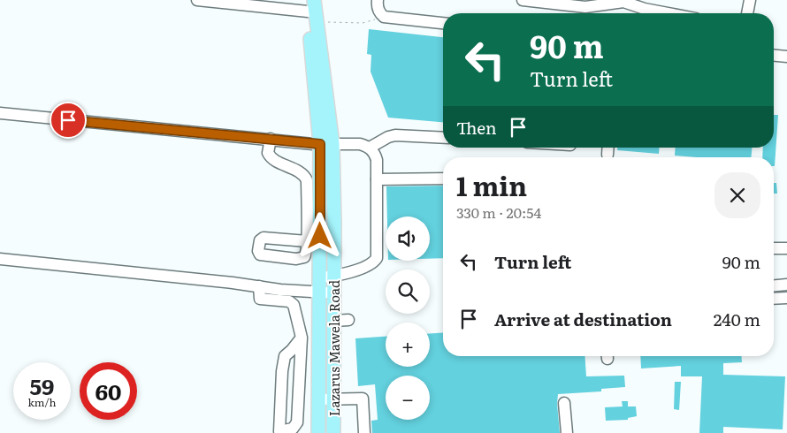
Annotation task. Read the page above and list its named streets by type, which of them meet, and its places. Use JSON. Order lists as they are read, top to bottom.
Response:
{
  "streets": {
    "main road": ["Lazarus Mawela Road"]
  },
  "page": {
    "turn": ["90 m", "Turn left"],
    "then": "Then",
    "heading": ["1 min", "330 m · 20:54"],
    "map_buttons": ["+", "−"],
    "list": [
      {
        "name": "Turn left",
        "value": "90 m"
      },
      {
        "name": "Arrive at destination",
        "value": "240 m"
      }
    ],
    "speed": "59 km/h",
    "limit": "60"
  }
}
